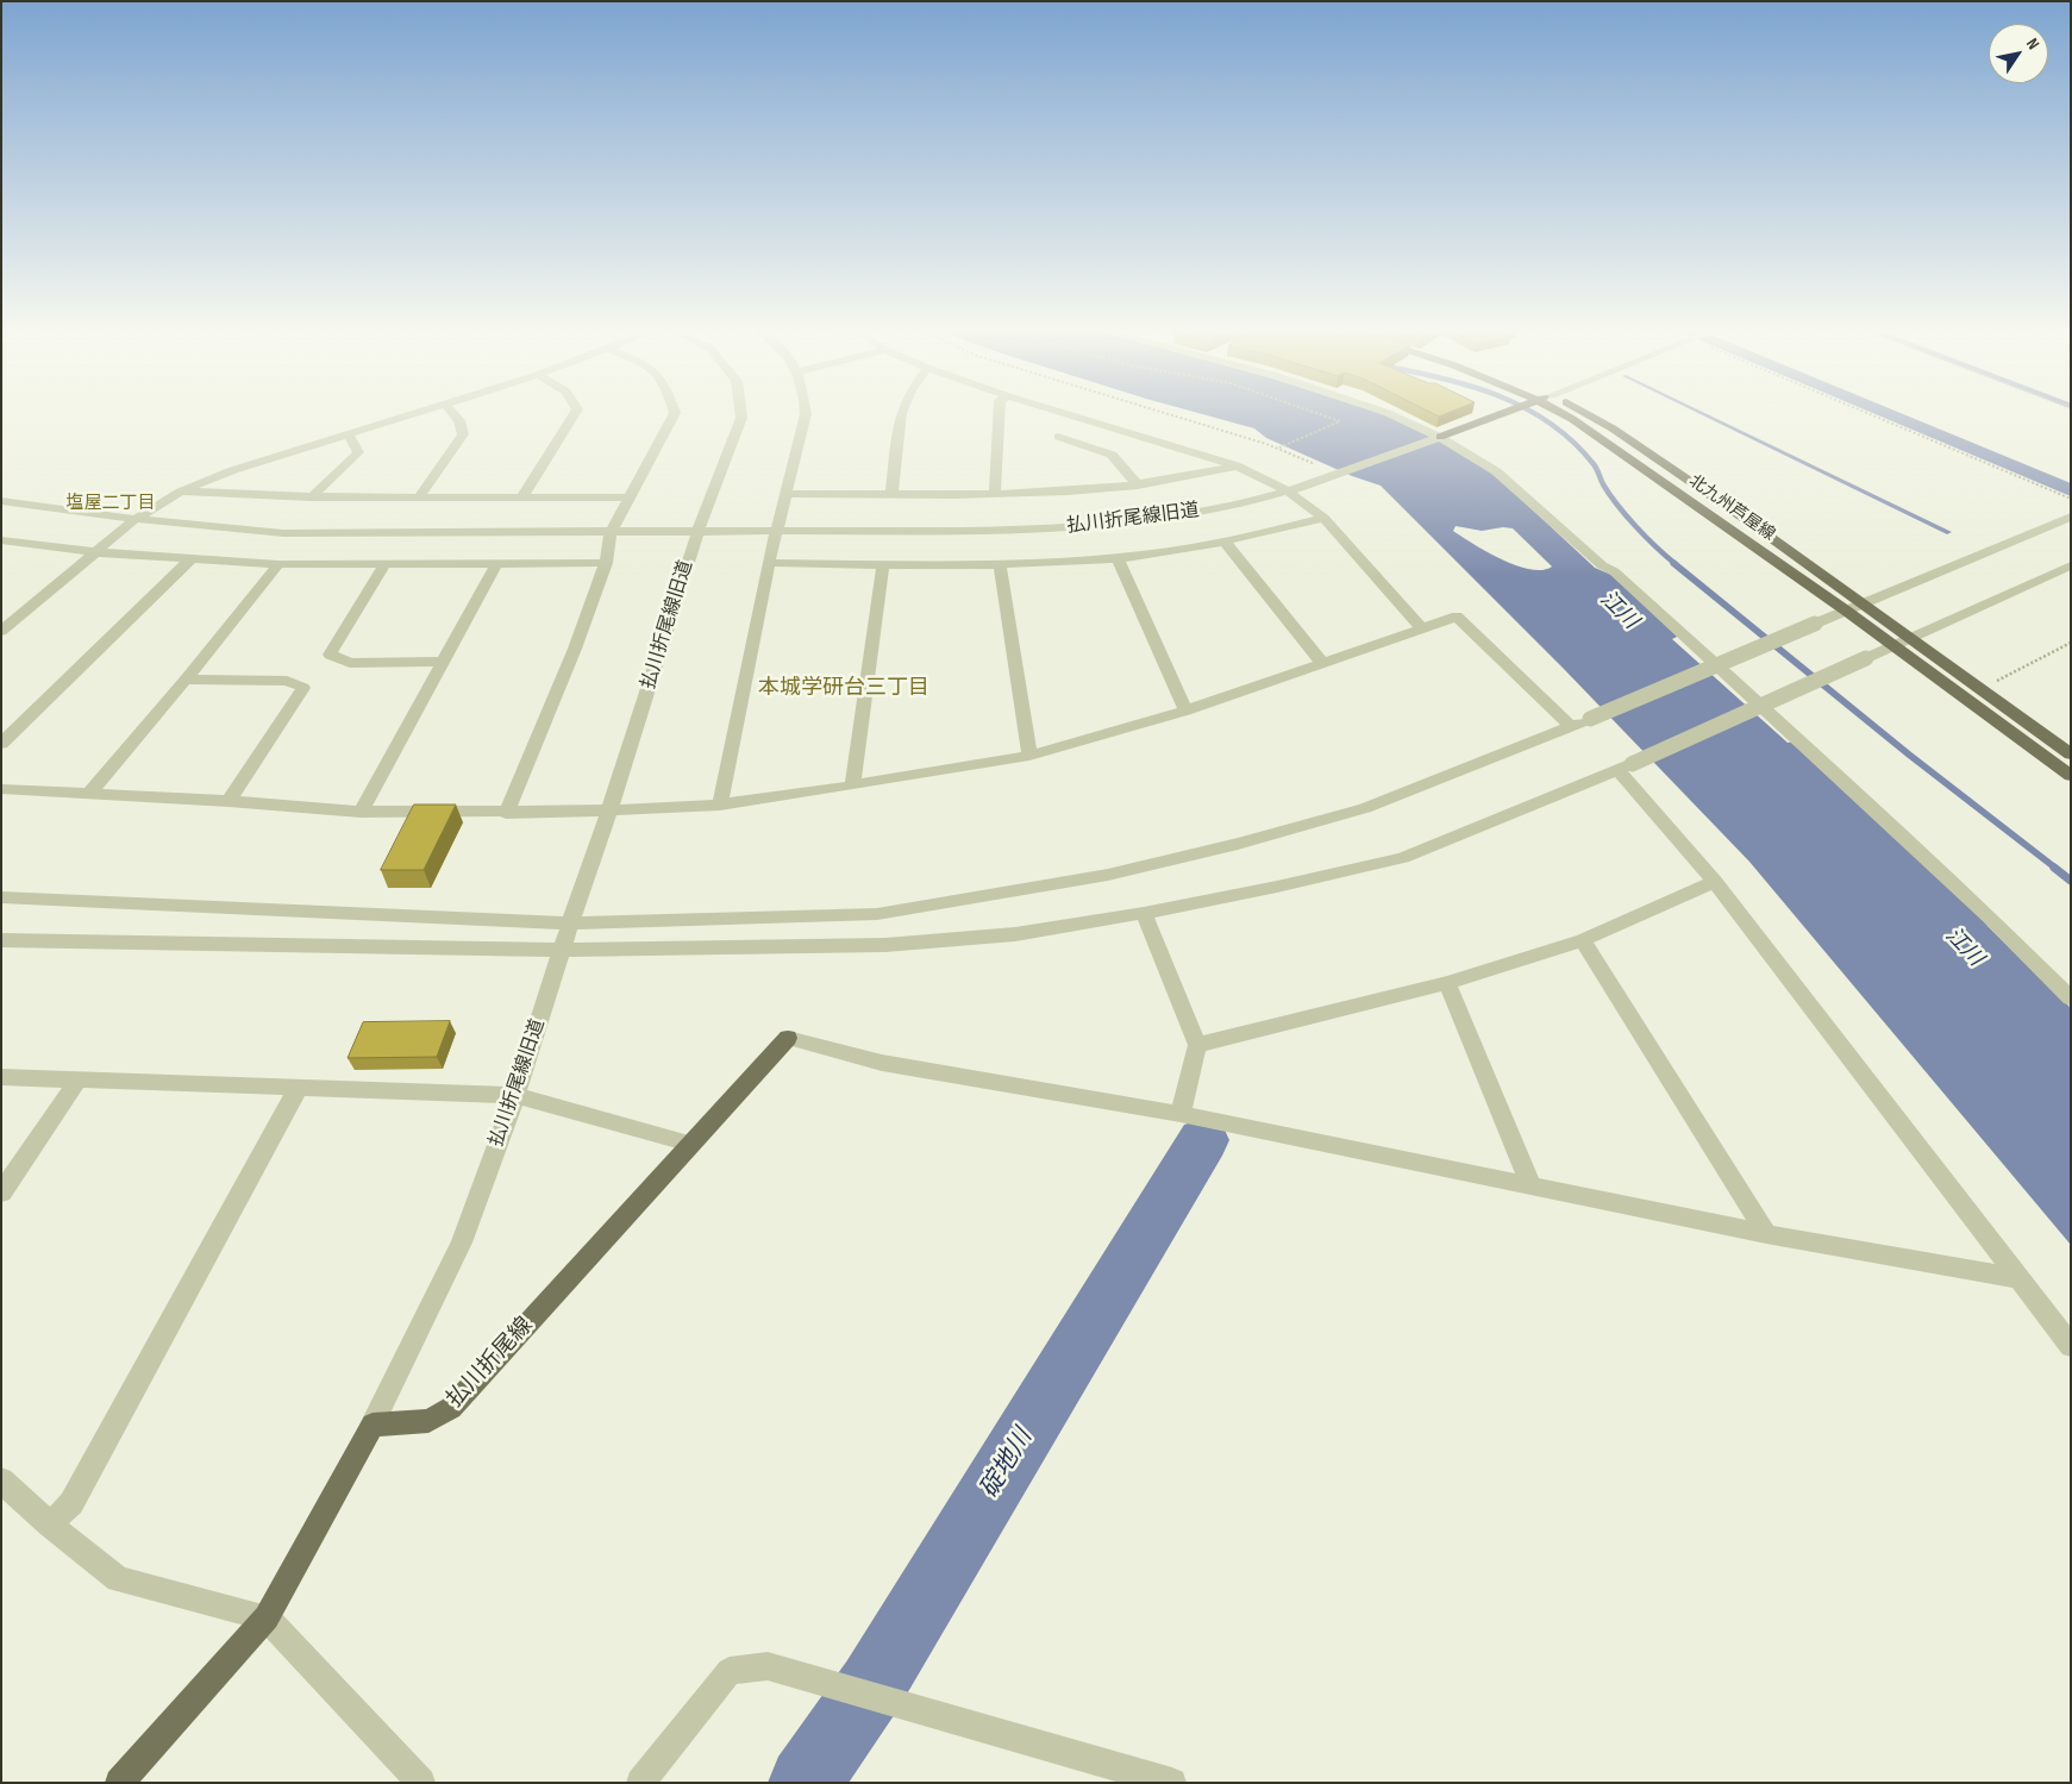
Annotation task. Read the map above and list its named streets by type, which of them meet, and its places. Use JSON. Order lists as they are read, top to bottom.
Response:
{
  "streets": {
    "main road": ["北九州芦屋線", "払川折尾線"],
    "street": ["払川折尾線旧道"]
  },
  "crossings": [
    ["払川折尾線旧道", "払川折尾線"]
  ],
  "districts": ["塩屋二丁目", "本城学研台三丁目"],
  "water": ["江川", "碇地川"],
  "north": "top right"
}
